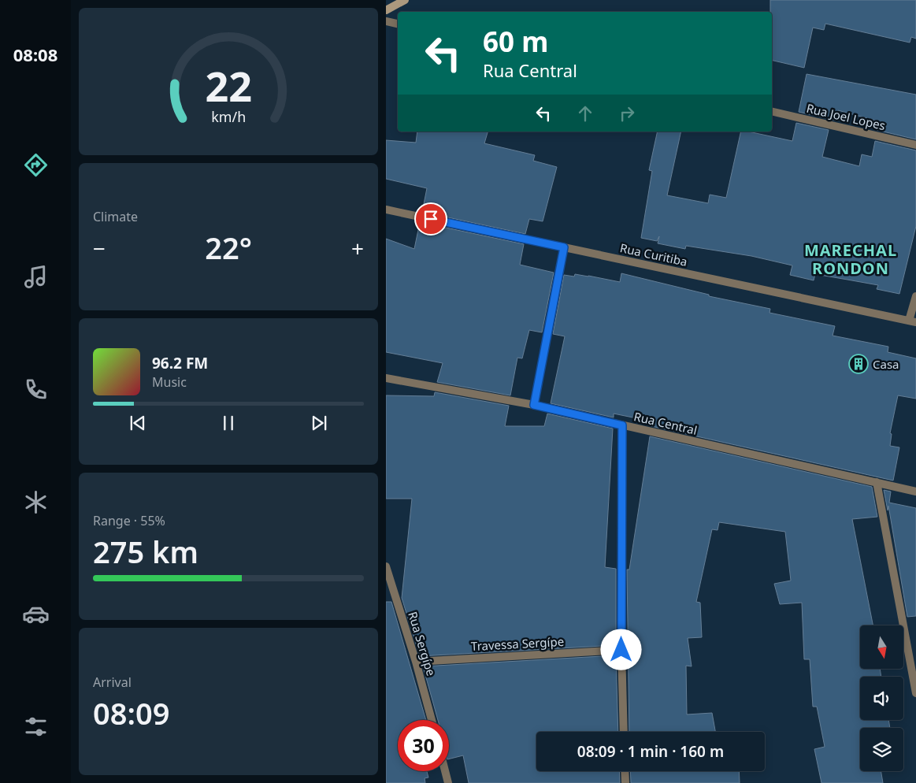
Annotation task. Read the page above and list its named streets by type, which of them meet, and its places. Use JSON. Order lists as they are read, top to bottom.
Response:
{
  "streets": {
    "street": [
      "Rua Joel Lopes",
      "Rua Curitiba",
      "Rua Central",
      "Rua Sergípe",
      "Travessa Sergípe"
    ]
  },
  "crossings": [
    ["Rua Sergípe", "Travessa Sergípe"]
  ],
  "districts": ["MARECHAL RONDON"],
  "places": {
    "building": ["Casa"]
  },
  "north": "bottom",
  "page": {
    "tabs": "08:08",
    "turn": ["60 m", "Rua Central"],
    "tile": [
      "Climate",
      ["Range · 55%", "275 km"],
      ["Arrival", "08:09"]
    ],
    "heat": ["−", "22°", "+"],
    "song": ["96.2 FM", "Music"],
    "limit": "30",
    "trip": "08:09 · 1 min · 160 m",
    "gauge": ["22", "km/h"]
  }
}
